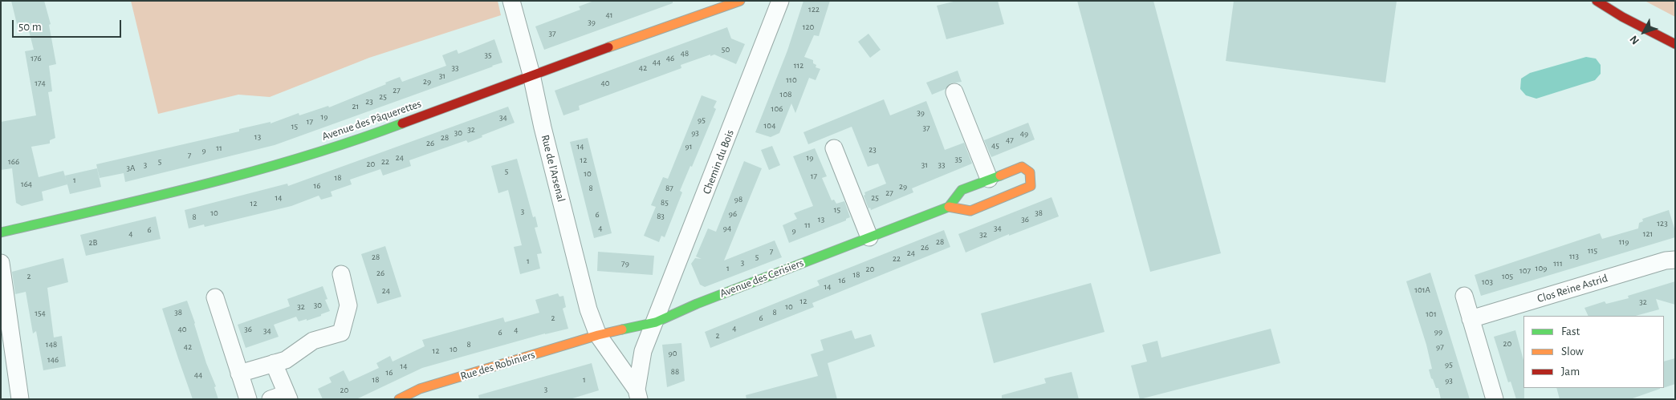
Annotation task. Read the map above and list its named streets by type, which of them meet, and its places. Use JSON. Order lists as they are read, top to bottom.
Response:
{
  "streets": {
    "main road": ["Avenue des Pâquerettes", "Avenue des Cerisiers", "Rue des Robiniers"],
    "street": ["Chemin du Bois", "Rue de l'Arsenal", "Clos Reine Astrid"]
  },
  "crossings": [
    ["Avenue des Pâquerettes", "Rue de l'Arsenal"],
    ["Chemin du Bois", "Rue de l'Arsenal"],
    ["Chemin du Bois", "Avenue des Cerisiers"],
    ["Chemin du Bois", "Rue des Robiniers"],
    ["Rue de l'Arsenal", "Rue des Robiniers"]
  ],
  "house_numbers": [
    "122",
    "41",
    "39",
    "120",
    "37",
    "50",
    "48",
    "35",
    "176",
    "46",
    "44",
    "112",
    "33",
    "42",
    "31",
    "110",
    "29",
    "174",
    "40",
    "27",
    "108",
    "25",
    "23",
    "21",
    "106",
    "39",
    "19",
    "34",
    "95",
    "17",
    "104",
    "15",
    "37",
    "32",
    "30",
    "93",
    "49",
    "13",
    "28",
    "47",
    "26",
    "45",
    "14",
    "91",
    "11",
    "23",
    "9",
    "7",
    "24",
    "19",
    "35",
    "12",
    "166",
    "5",
    "22",
    "20",
    "3",
    "31",
    "33",
    "3A",
    "5",
    "10",
    "17",
    "18",
    "1",
    "164",
    "16",
    "29",
    "8",
    "87",
    "27",
    "14",
    "25",
    "98",
    "85",
    "12",
    "15",
    "3",
    "10",
    "38",
    "96",
    "6",
    "83",
    "8",
    "13",
    "36",
    "123",
    "11",
    "4",
    "94",
    "34",
    "6",
    "9",
    "4",
    "121",
    "32",
    "28",
    "119",
    "2B",
    "26",
    "115",
    "7",
    "24",
    "113",
    "28",
    "5",
    "22",
    "1",
    "3",
    "79",
    "111",
    "1",
    "109",
    "20",
    "107",
    "26",
    "18",
    "2",
    "105",
    "16",
    "103",
    "14",
    "101A",
    "24",
    "12",
    "32",
    "30",
    "32",
    "10",
    "38",
    "8",
    "154",
    "101",
    "2",
    "6",
    "4",
    "40",
    "36",
    "4",
    "34",
    "99",
    "6",
    "2",
    "20",
    "148",
    "8",
    "42",
    "97",
    "10",
    "12",
    "90",
    "146",
    "95",
    "14",
    "88",
    "16",
    "44",
    "18",
    "1",
    "93",
    "3",
    "20"
  ],
  "legend": ["Fast", "Slow", "Jam"],
  "scale_bar": "50 m",
  "north": "bottom left"
}
